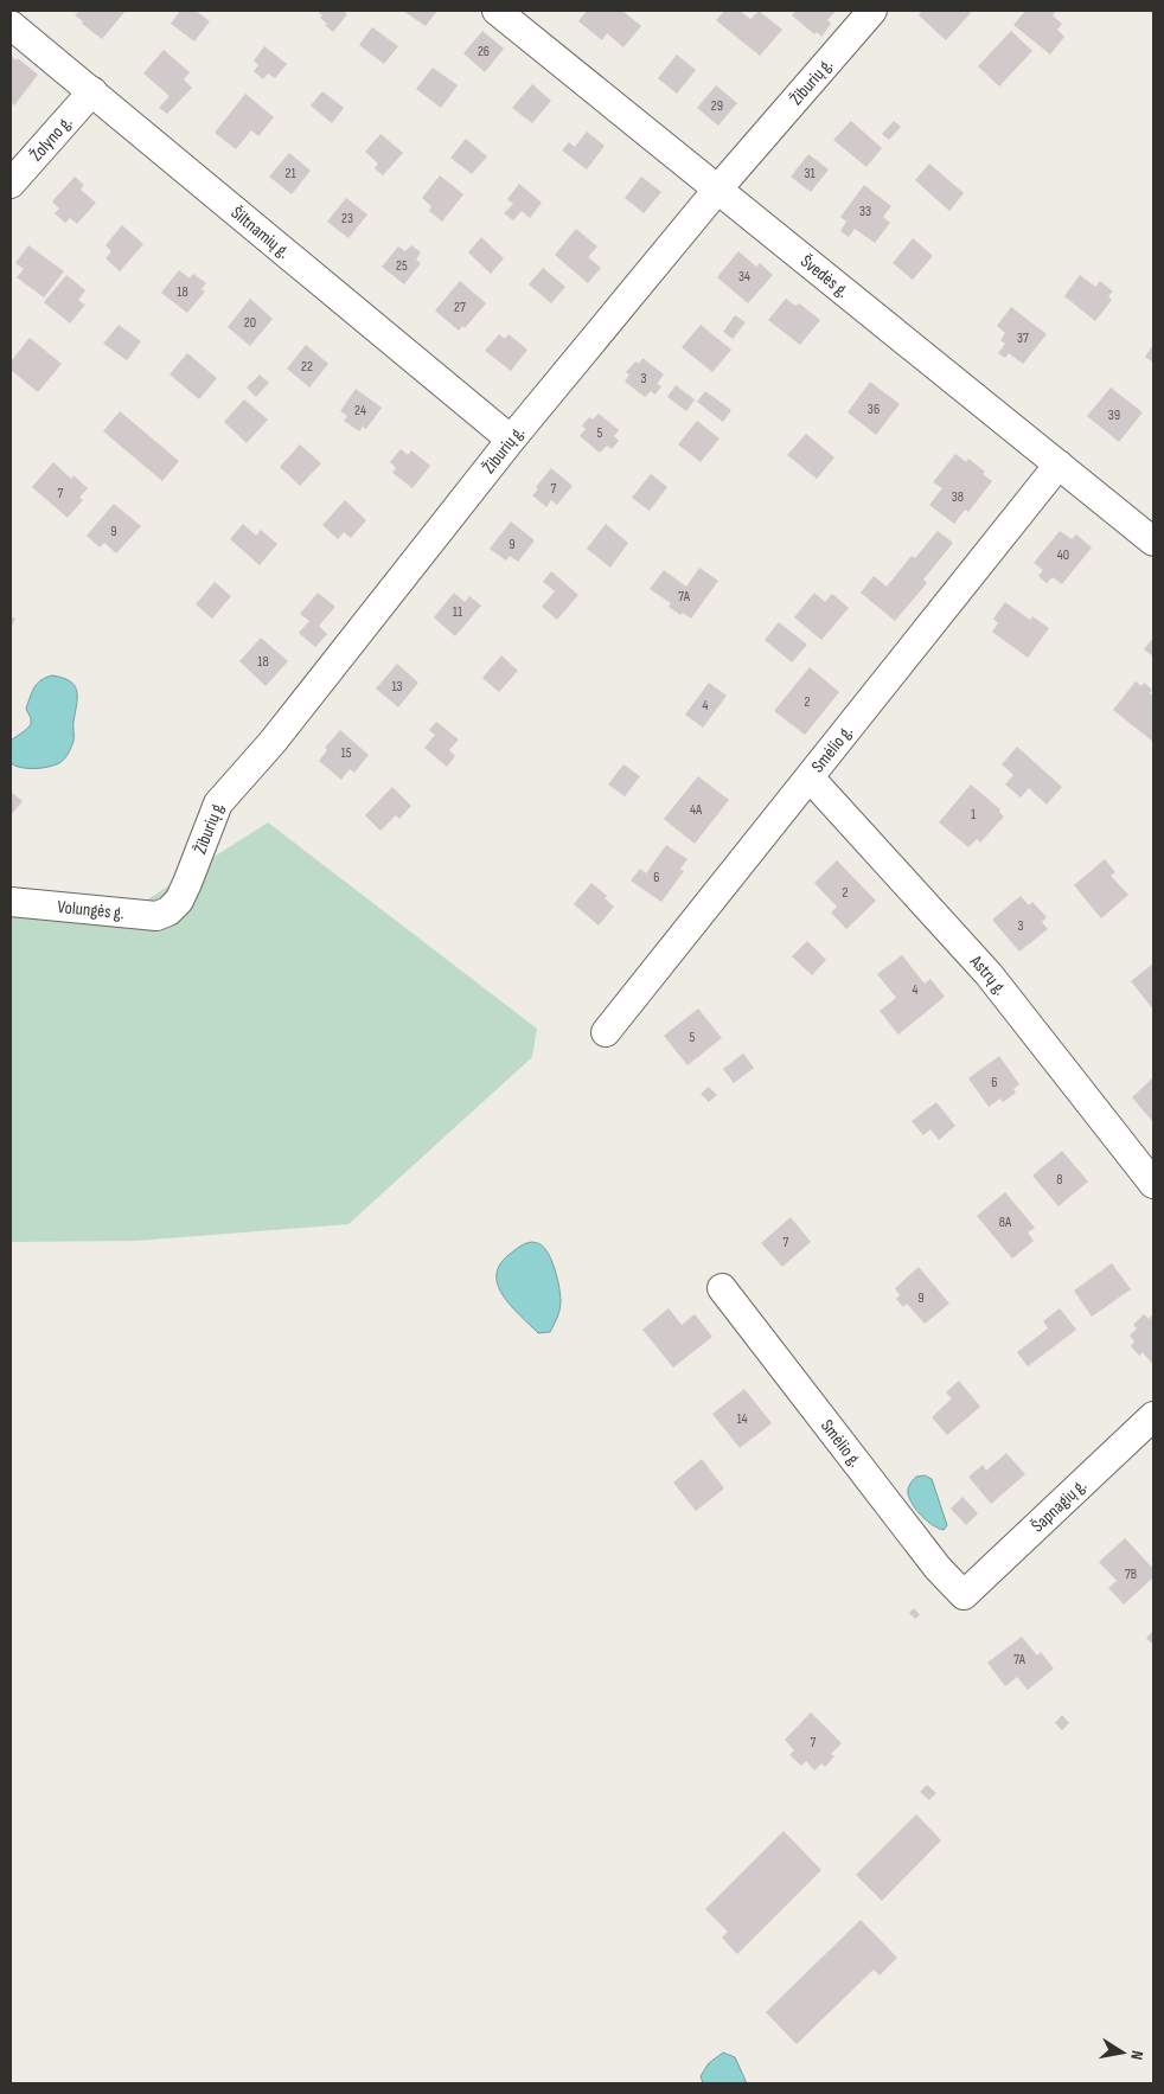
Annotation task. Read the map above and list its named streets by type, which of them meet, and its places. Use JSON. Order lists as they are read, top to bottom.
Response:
{
  "streets": {
    "street": [
      "Žiburių g.",
      "Žolyno g.",
      "Šiltnamių g.",
      "Švedės g.",
      "Smėlio g.",
      "Volungės g.",
      "Astrų g.",
      "Šapnagių g."
    ]
  },
  "crossings": [
    ["Žiburių g.", "Šiltnamių g."],
    ["Žiburių g.", "Švedės g."],
    ["Žiburių g.", "Volungės g."],
    ["Žolyno g.", "Šiltnamių g."],
    ["Švedės g.", "Smėlio g."],
    ["Smėlio g.", "Astrų g."],
    ["Smėlio g.", "Šapnagių g."]
  ],
  "house_numbers": [
    "26",
    "29",
    "21",
    "31",
    "33",
    "23",
    "25",
    "34",
    "18",
    "27",
    "20",
    "37",
    "22",
    "3",
    "36",
    "24",
    "39",
    "5",
    "7",
    "7",
    "38",
    "9",
    "9",
    "40",
    "7A",
    "11",
    "18",
    "13",
    "2",
    "4",
    "15",
    "4A",
    "1",
    "6",
    "2",
    "3",
    "4",
    "5",
    "6",
    "8",
    "8A",
    "7",
    "9",
    "14",
    "7B",
    "7A",
    "7"
  ],
  "north": "right"
}
